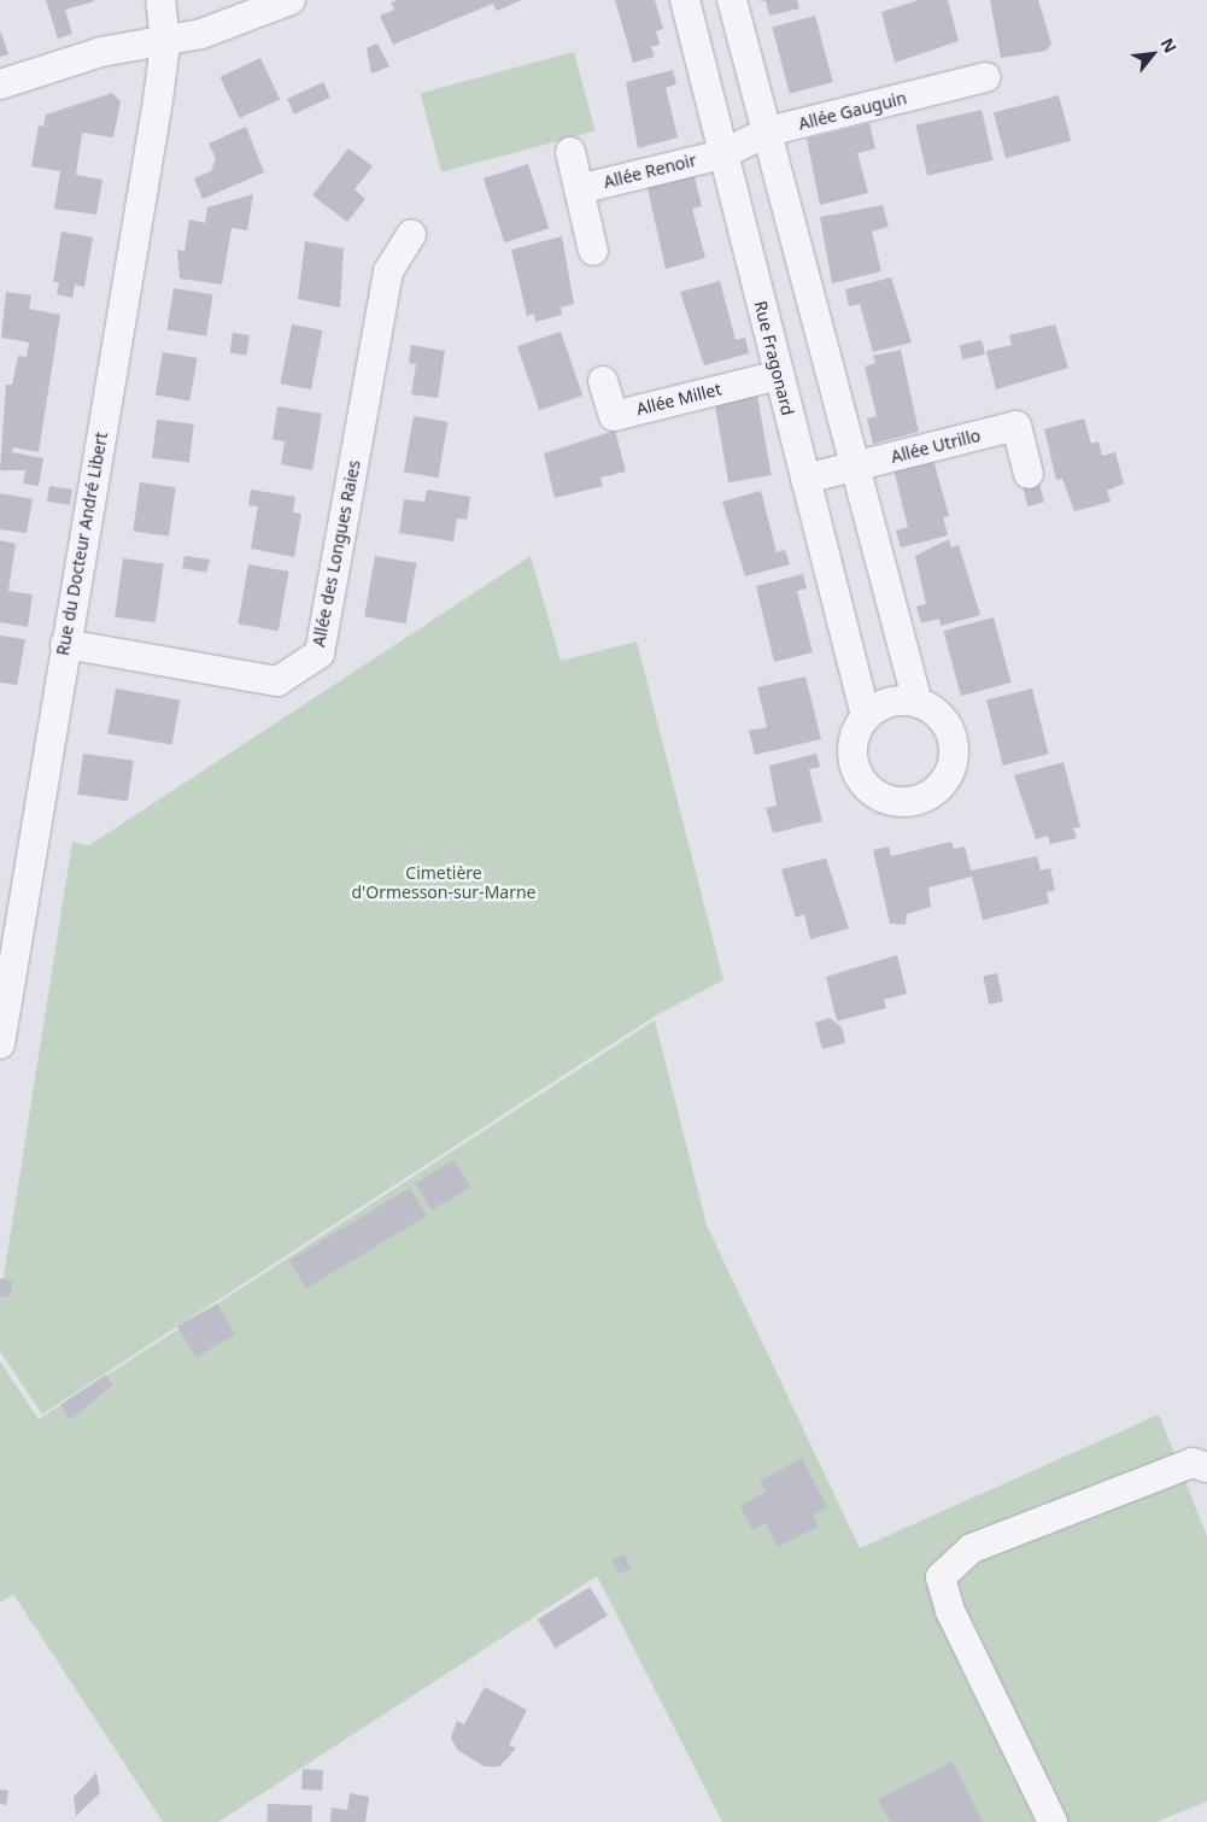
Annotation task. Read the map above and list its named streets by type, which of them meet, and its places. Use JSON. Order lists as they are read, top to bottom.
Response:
{
  "streets": {
    "street": [
      "Allée Gauguin",
      "Allée Renoir",
      "Rue Fragonard",
      "Allée Millet",
      "Allée Utrillo",
      "Rue du Docteur André Libert",
      "Allée des Longues Raies"
    ]
  },
  "crossings": [
    ["Allée Gauguin", "Allée Renoir"],
    ["Allée Gauguin", "Rue Fragonard"],
    ["Allée Renoir", "Rue Fragonard"],
    ["Rue Fragonard", "Allée Millet"],
    ["Rue Fragonard", "Allée Utrillo"],
    ["Rue du Docteur André Libert", "Allée des Longues Raies"]
  ],
  "parks": ["Cimetière d'Ormesson-sur-Marne"],
  "north": "top right"
}
